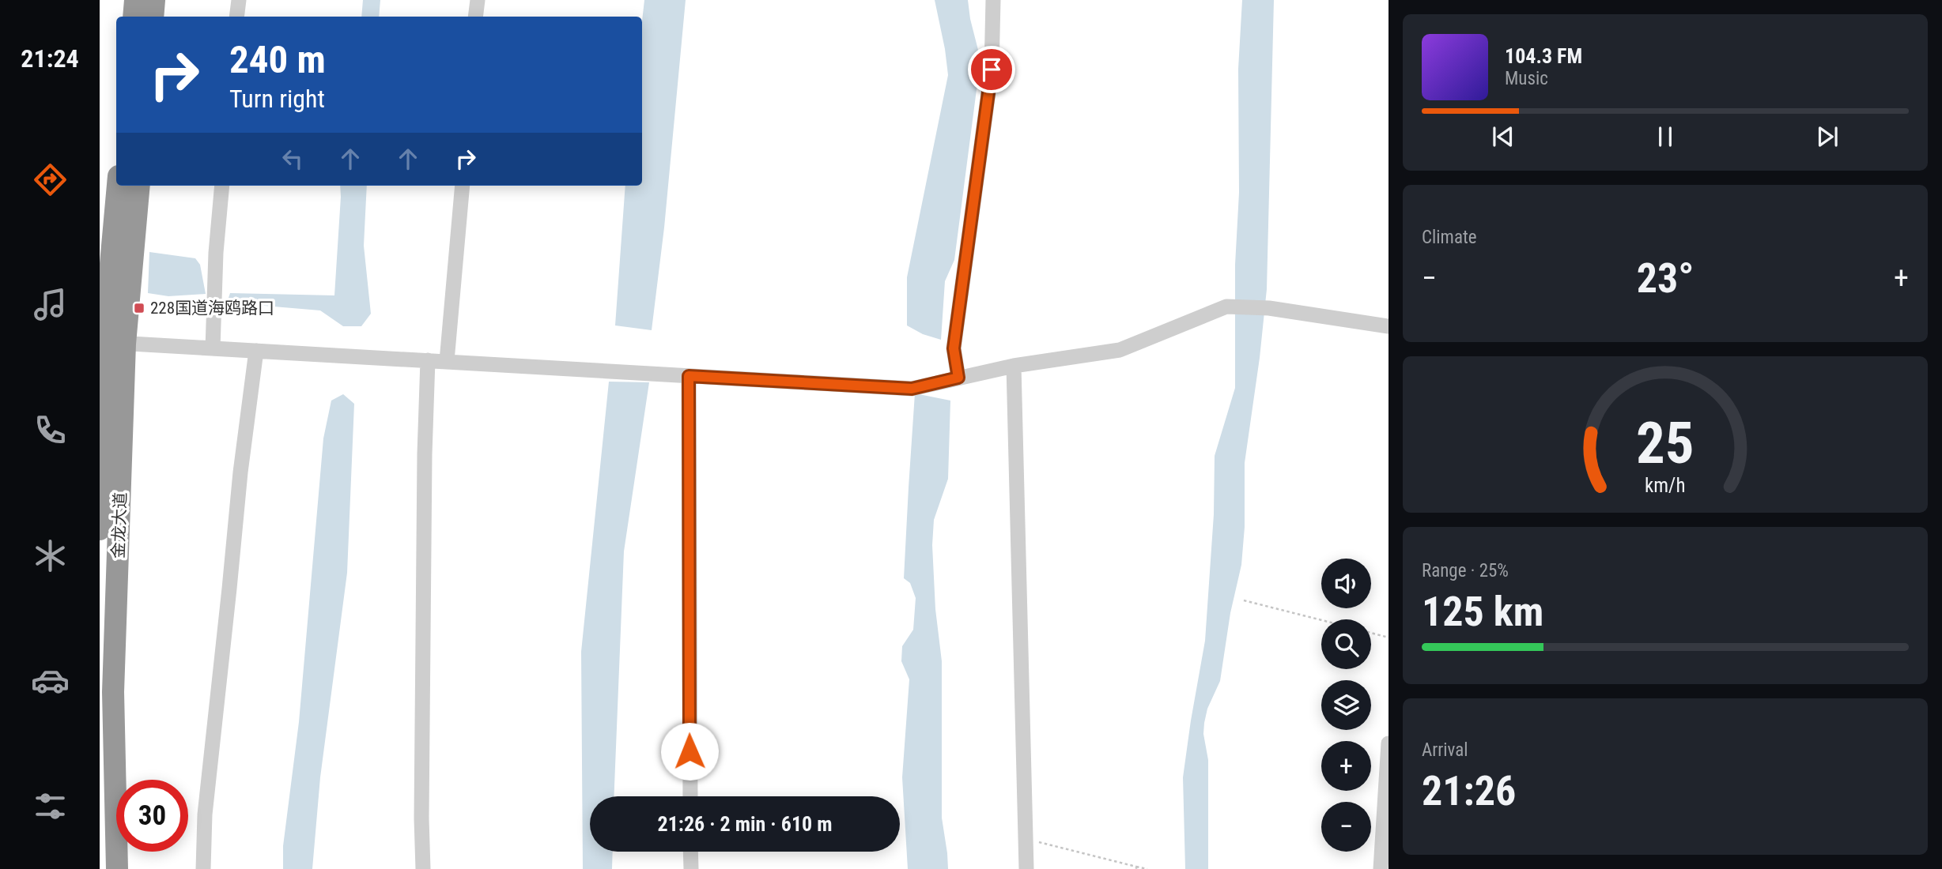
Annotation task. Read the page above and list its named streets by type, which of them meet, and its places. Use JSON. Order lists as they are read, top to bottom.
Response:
{
  "streets": {
    "highway": ["金龙大道"]
  },
  "places": {
    "transit": ["228国道海鸥路口"]
  },
  "page": {
    "tabs": "21:24",
    "turn": ["240 m", "Turn right"],
    "song": ["104.3 FM", "Music"],
    "tile": [
      "Climate",
      ["Range · 25%", "125 km"],
      ["Arrival", "21:26"]
    ],
    "heat": ["−", "23°", "+"],
    "map_buttons": ["+", "−"],
    "limit": "30",
    "trip": "21:26 · 2 min · 610 m",
    "gauge": ["25", "km/h"]
  }
}
